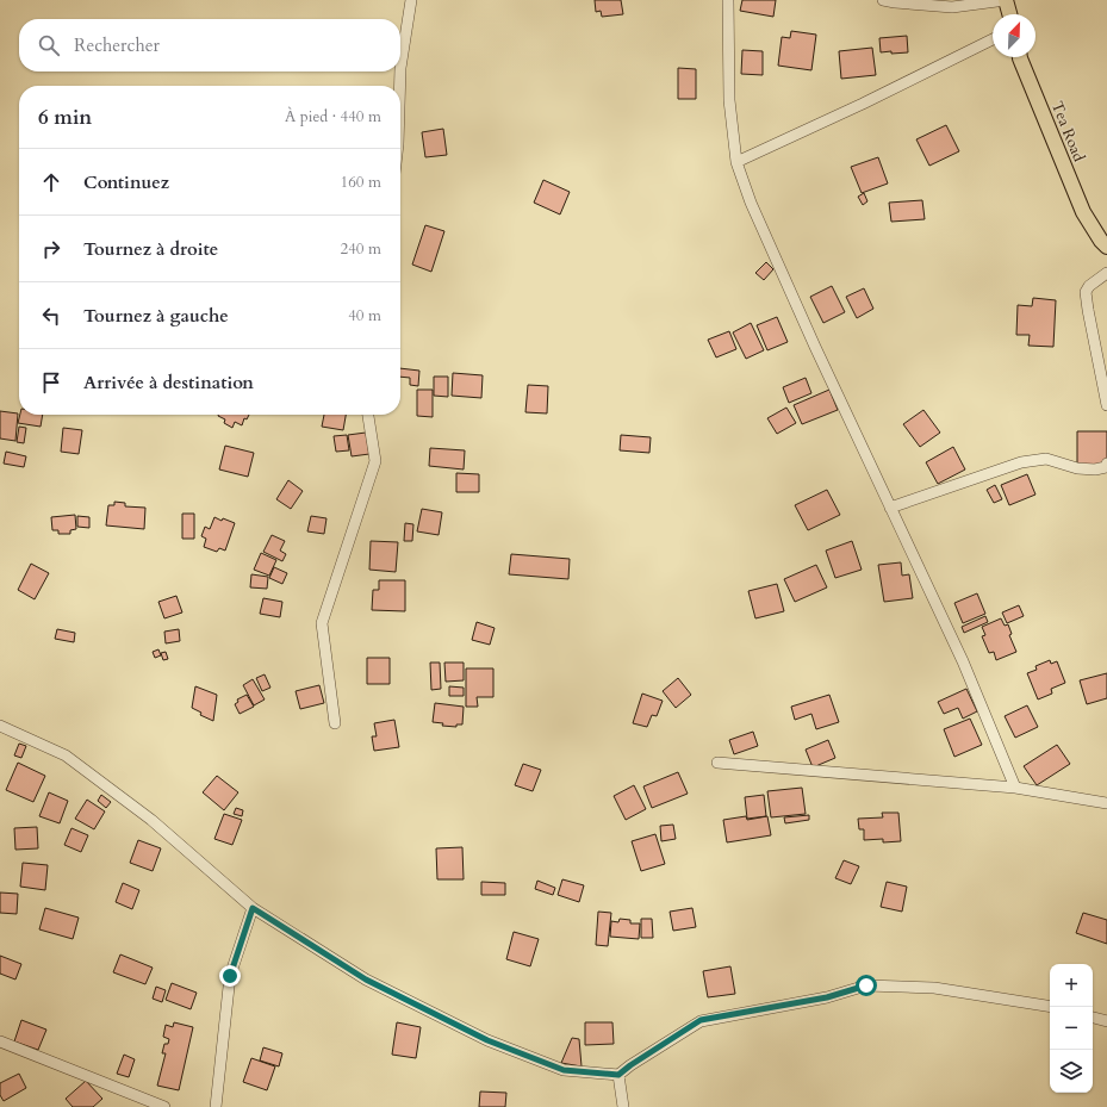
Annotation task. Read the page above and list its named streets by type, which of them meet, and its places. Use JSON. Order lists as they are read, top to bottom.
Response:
{
  "streets": {
    "main road": ["Tea Road"]
  },
  "north": "top right",
  "page": {
    "search": "Rechercher",
    "heading": ["6 min", "À pied · 440 m"],
    "list": [
      ["Continuez", "160 m"],
      ["Tournez à droite", "240 m"],
      ["Tournez à gauche", "40 m"],
      "Arrivée à destination"
    ],
    "map_buttons": ["+", "−"]
  }
}
